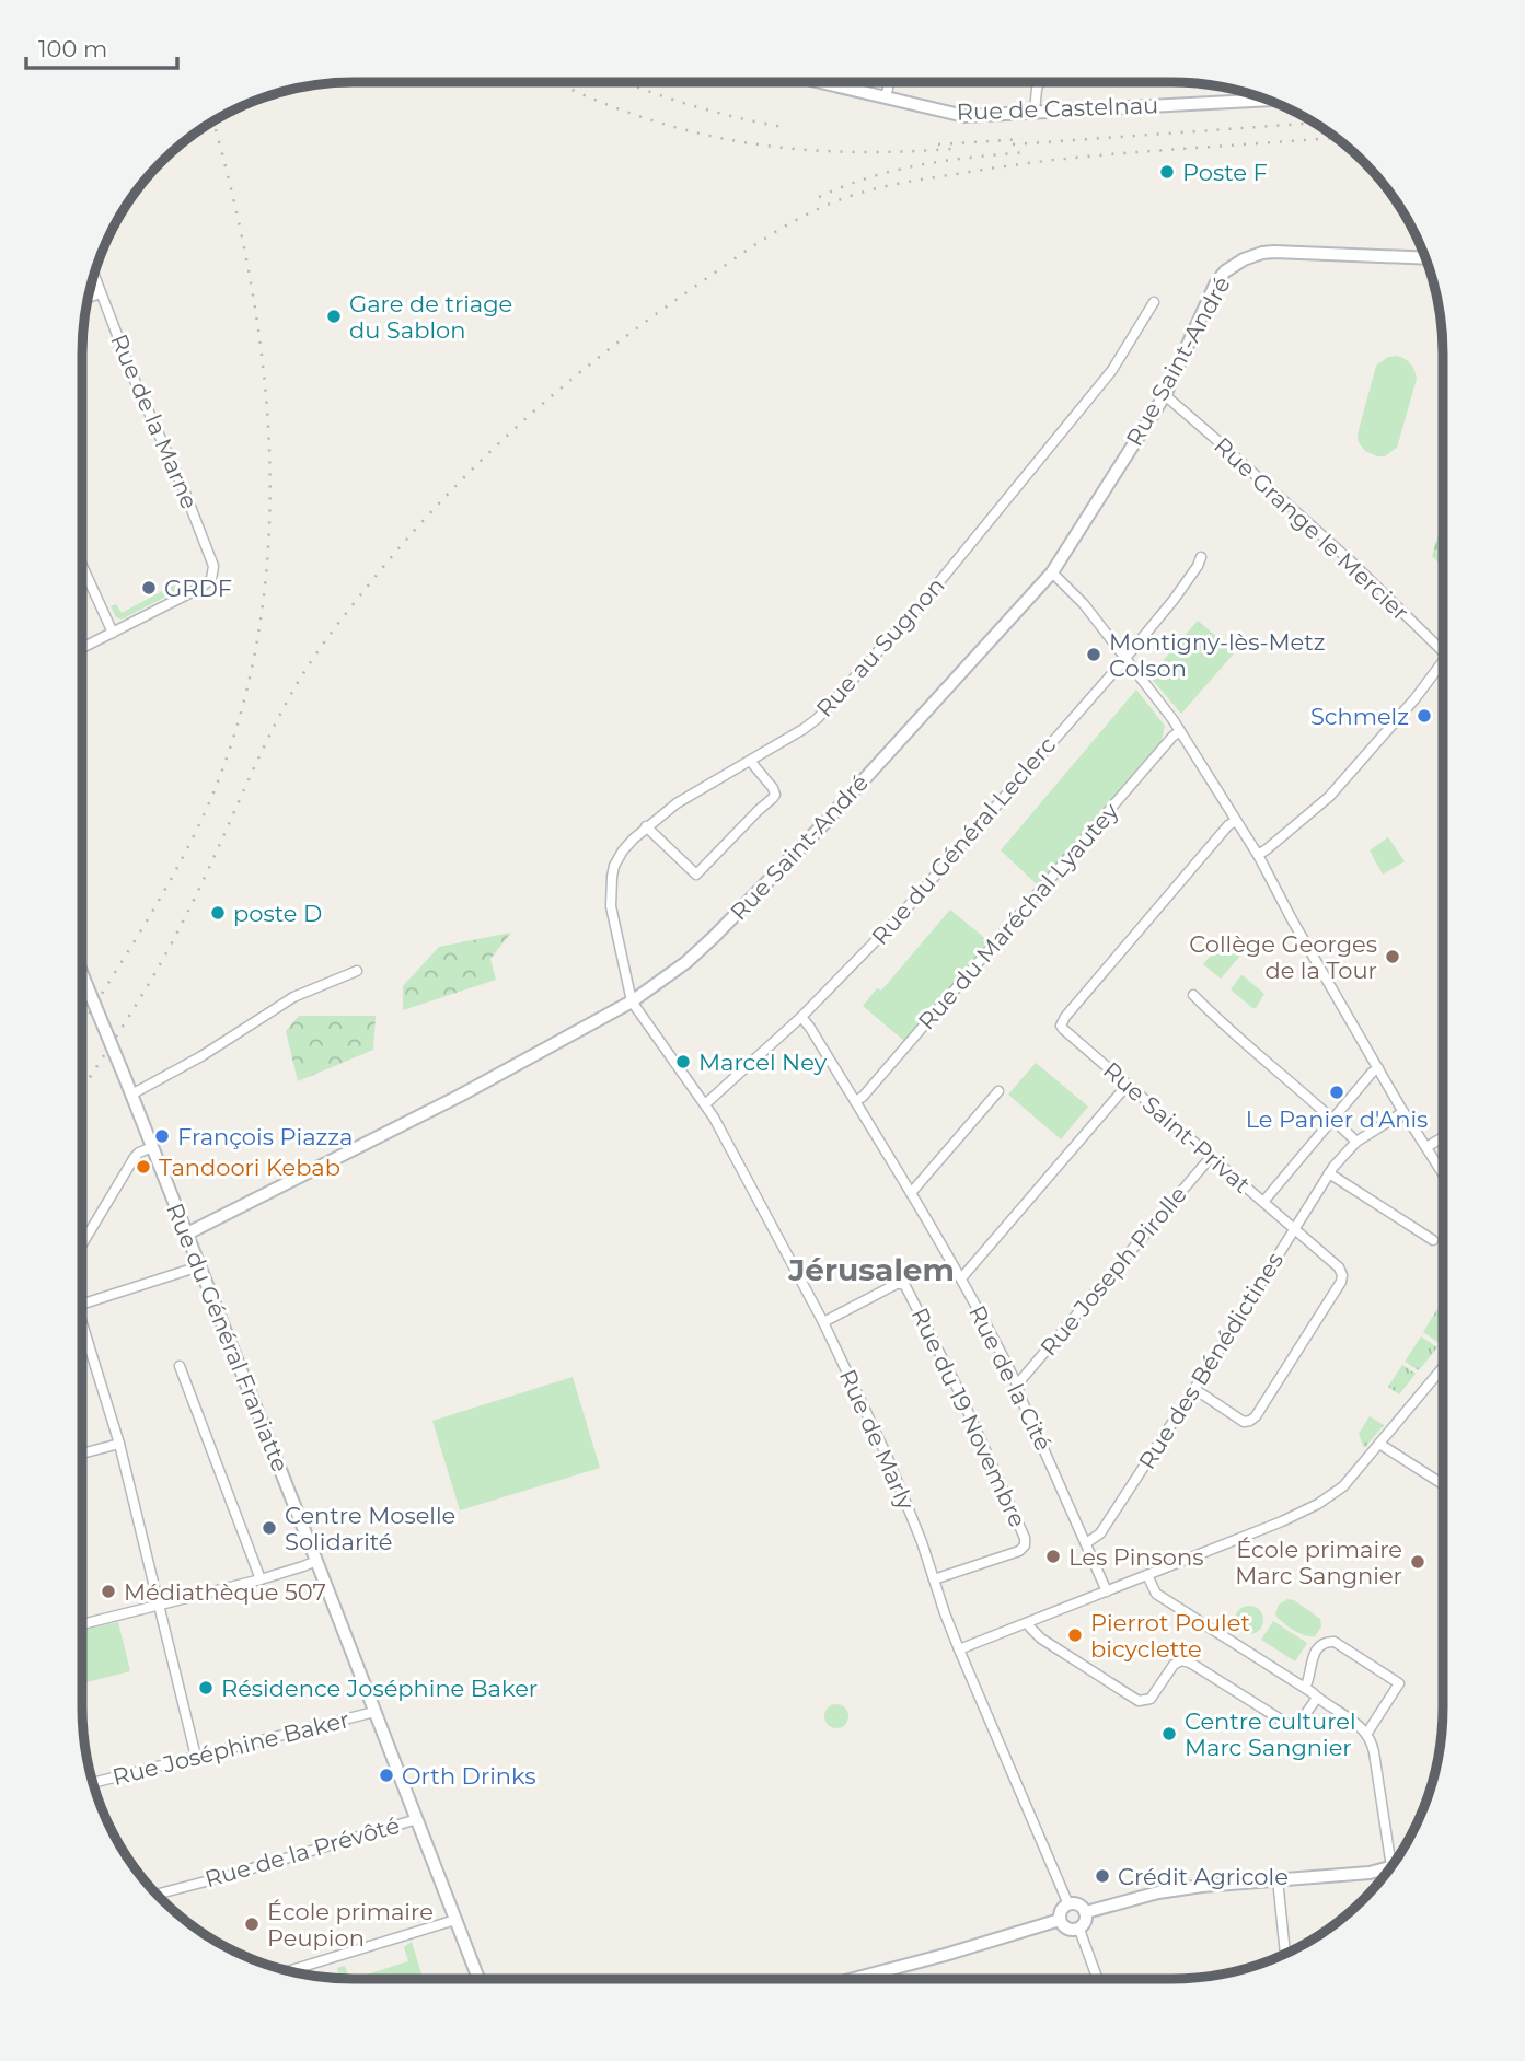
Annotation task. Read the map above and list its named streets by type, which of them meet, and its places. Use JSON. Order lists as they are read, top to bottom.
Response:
{
  "streets": {
    "street": [
      "Rue de Castelnau",
      "Rue Saint-André",
      "Rue de la Marne",
      "Rue Grange le Mercier",
      "Rue au Sugnon",
      "Rue du Général Leclerc",
      "Rue du Maréchal Lyautey",
      "Rue Saint-Privat",
      "Rue Joseph Pirolle",
      "Rue du Général Franiatte",
      "Rue des Bénédictines",
      "Rue de la Cité",
      "Rue du 19 Novembre",
      "Rue de Marly",
      "Rue Joséphine Baker",
      "Rue de la Prévôté"
    ]
  },
  "crossings": [
    ["Rue Saint-André", "Rue Grange le Mercier"],
    ["Rue Saint-André", "Rue au Sugnon"],
    ["Rue Saint-André", "Rue du Général Franiatte"],
    ["Rue Saint-André", "Rue de Marly"],
    ["Rue au Sugnon", "Rue de Marly"],
    ["Rue du Général Leclerc", "Rue de la Cité"],
    ["Rue du Général Leclerc", "Rue de Marly"],
    ["Rue du Maréchal Lyautey", "Rue de la Cité"],
    ["Rue Saint-Privat", "Rue Joseph Pirolle"],
    ["Rue Saint-Privat", "Rue des Bénédictines"],
    ["Rue Joseph Pirolle", "Rue de la Cité"],
    ["Rue du Général Franiatte", "Rue Joséphine Baker"],
    ["Rue du Général Franiatte", "Rue de la Prévôté"],
    ["Rue des Bénédictines", "Rue de la Cité"],
    ["Rue du 19 Novembre", "Rue de Marly"]
  ],
  "districts": ["Jérusalem"],
  "places": [
    "Poste F",
    "Gare de triage du Sablon",
    "GRDF",
    "Montigny-lès-Metz Colson",
    "Schmelz",
    "poste D",
    "Collège Georges de la Tour",
    "Marcel Ney",
    "Le Panier d'Anis",
    "François Piazza",
    "Tandoori Kebab",
    "Centre Moselle Solidarité",
    "Les Pinsons",
    "École primaire Marc Sangnier",
    "Médiathèque 507",
    "Pierrot Poulet bicyclette",
    "Résidence Joséphine Baker",
    "Centre culturel Marc Sangnier",
    "Orth Drinks",
    "Crédit Agricole",
    "École primaire Peupion"
  ],
  "scale_bar": "100 m"
}
